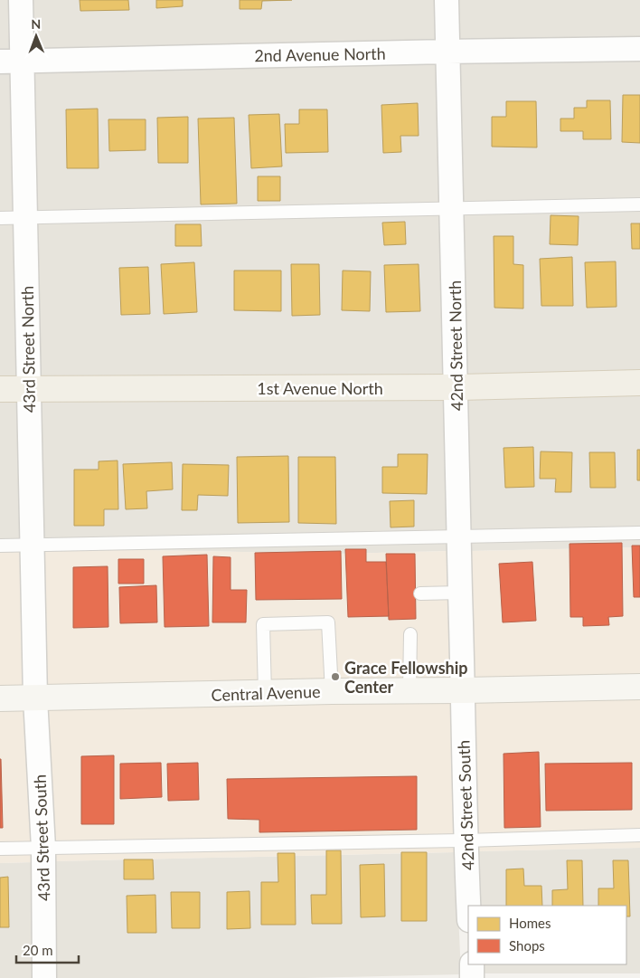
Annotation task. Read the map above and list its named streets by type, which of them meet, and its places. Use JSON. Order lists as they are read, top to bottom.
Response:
{
  "streets": {
    "main road": ["1st Avenue North", "Central Avenue"],
    "street": [
      "2nd Avenue North",
      "42nd Street North",
      "43rd Street North",
      "42nd Street South",
      "43rd Street South"
    ]
  },
  "crossings": [
    ["2nd Avenue North", "42nd Street North"],
    ["2nd Avenue North", "43rd Street North"],
    ["42nd Street North", "1st Avenue North"],
    ["42nd Street North", "Central Avenue"],
    ["42nd Street North", "42nd Street South"],
    ["43rd Street North", "1st Avenue North"],
    ["43rd Street North", "Central Avenue"],
    ["43rd Street North", "43rd Street South"],
    ["Central Avenue", "42nd Street South"],
    ["Central Avenue", "43rd Street South"]
  ],
  "places": ["Grace Fellowship Center"],
  "legend": ["Homes", "Shops"],
  "scale_bar": "20 m",
  "north": "top"
}
